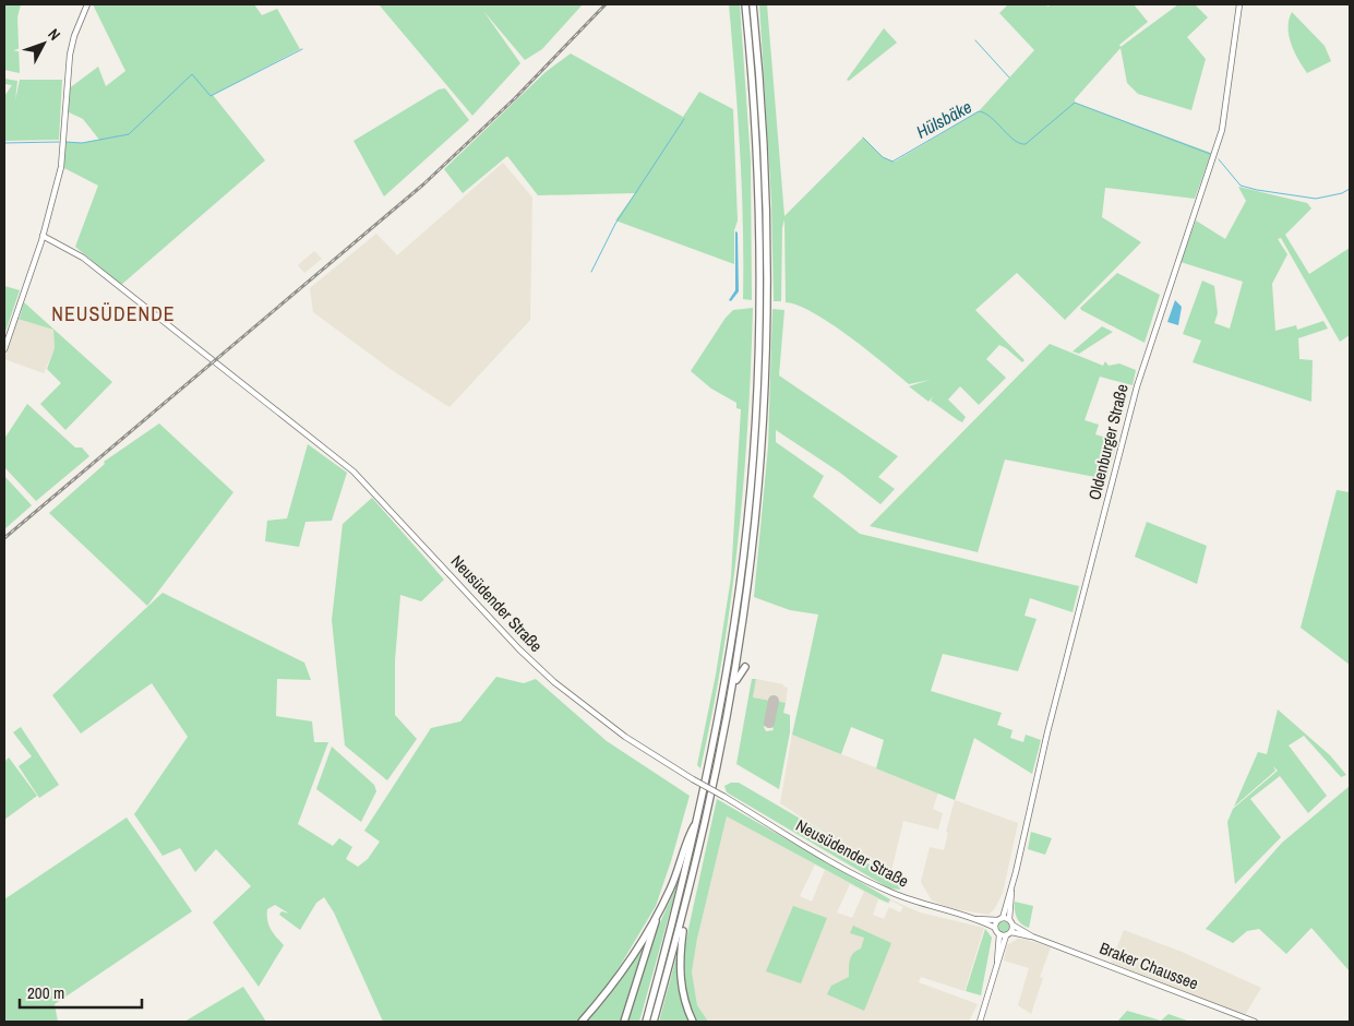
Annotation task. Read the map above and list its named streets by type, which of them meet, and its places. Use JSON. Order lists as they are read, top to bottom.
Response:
{
  "streets": {
    "street": ["Oldenburger Straße", "Neusüdender Straße", "Braker Chaussee"]
  },
  "crossings": [
    ["Oldenburger Straße", "Neusüdender Straße"],
    ["Oldenburger Straße", "Braker Chaussee"],
    ["Neusüdender Straße", "Braker Chaussee"]
  ],
  "districts": ["NEUSÜDENDE"],
  "water": ["Hülsbäke"],
  "scale_bar": "200 m",
  "north": "top right"
}
